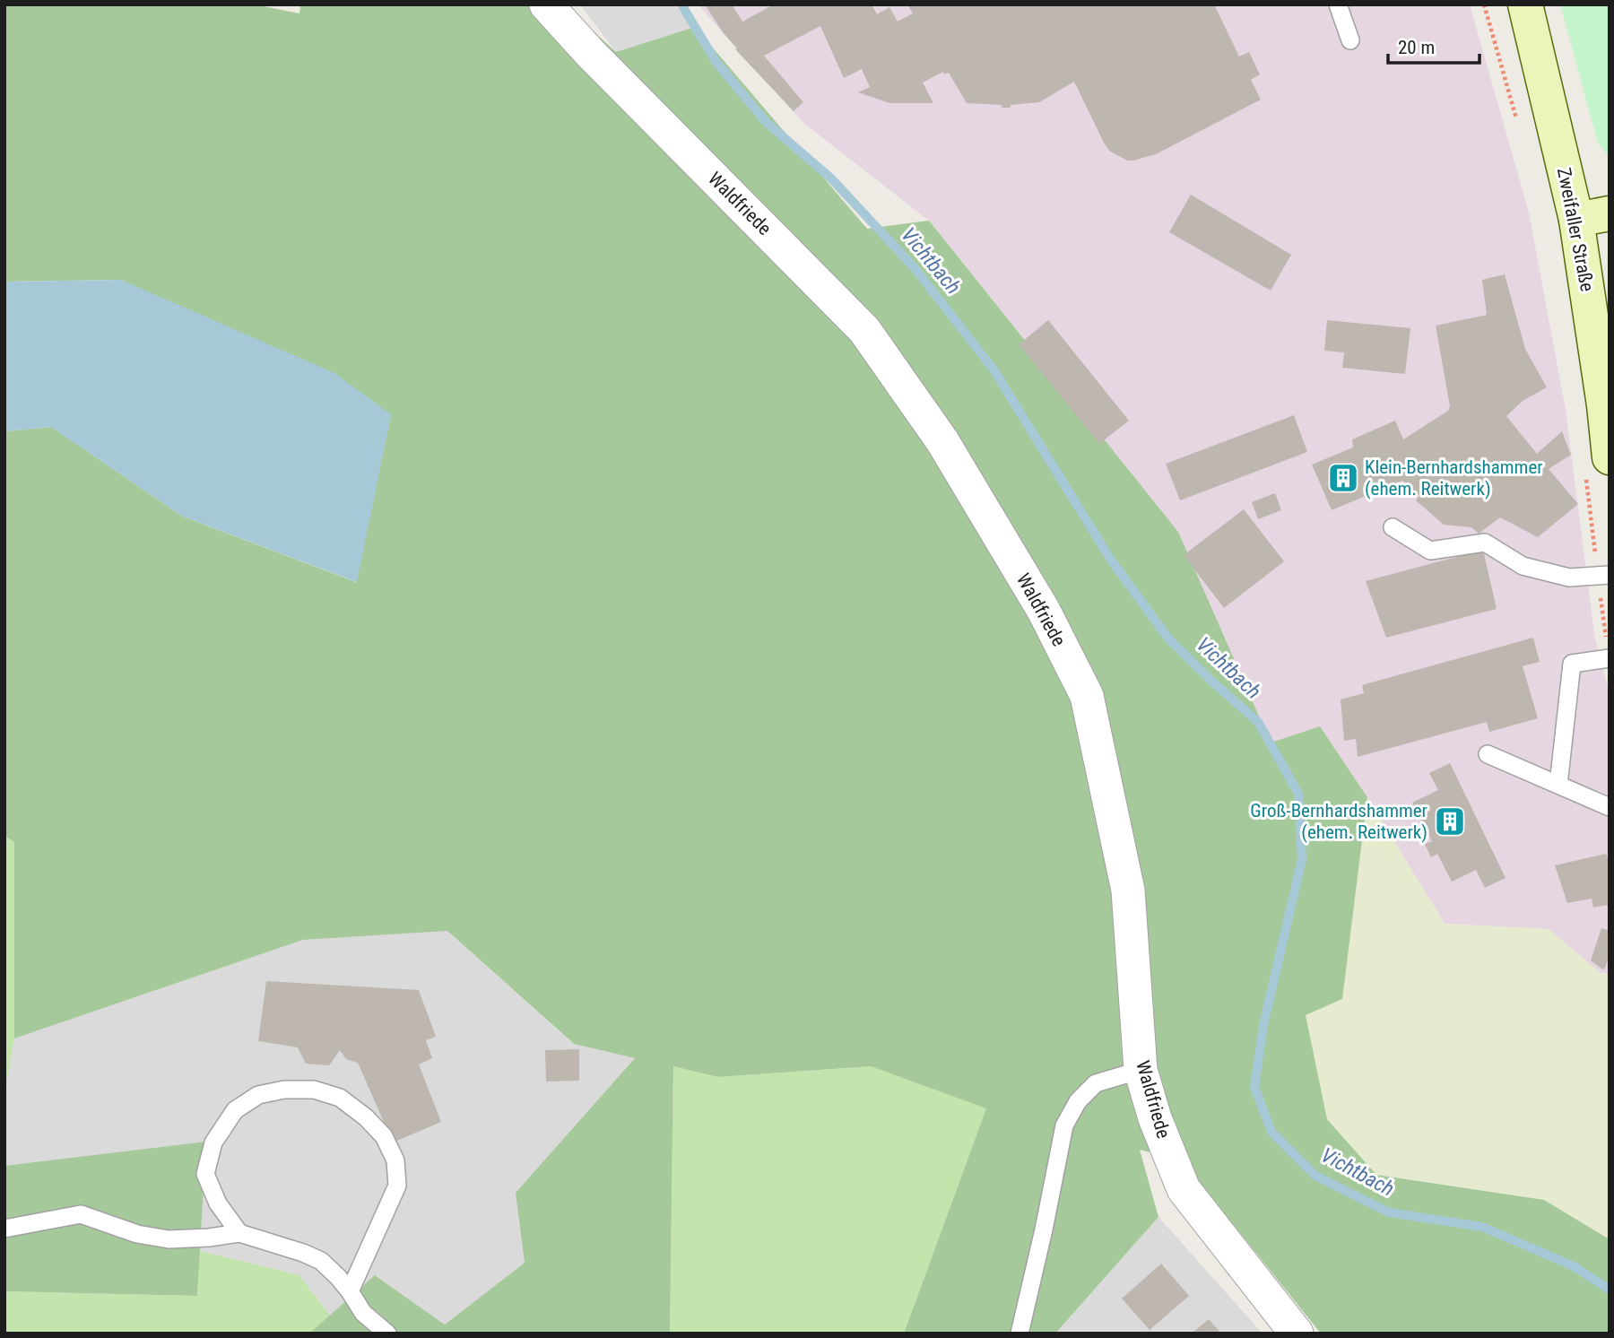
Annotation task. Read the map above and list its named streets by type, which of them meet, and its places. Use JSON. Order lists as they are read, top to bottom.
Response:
{
  "streets": {
    "main road": ["Zweifaller Straße"],
    "street": ["Waldfriede"]
  },
  "water": ["Vichtbach"],
  "places": {
    "building": ["Klein-Bernhardshammer (ehem. Reitwerk)", "Groß-Bernhardshammer (ehem. Reitwerk)"]
  },
  "scale_bar": "20 m"
}
